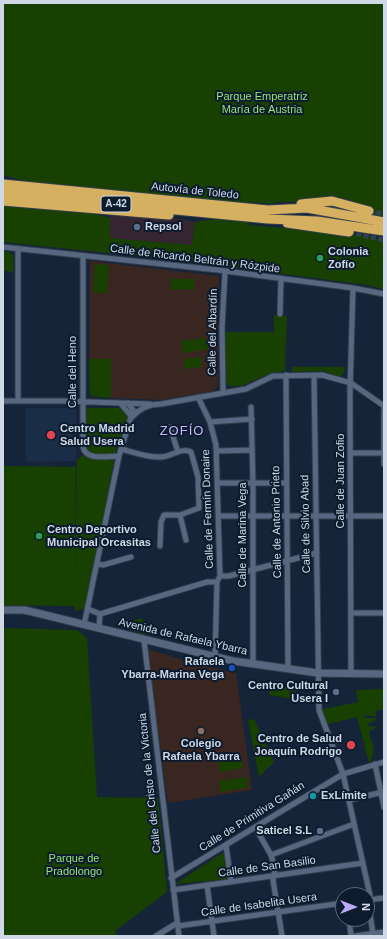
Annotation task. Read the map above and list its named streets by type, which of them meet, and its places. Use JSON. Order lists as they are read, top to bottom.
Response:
{
  "streets": {
    "highway": ["Autovía de Toledo", "A-42"],
    "main road": ["Avenida de Rafaela Ybarra"],
    "street": [
      "Calle de Ricardo Beltrán y Rózpide",
      "Calle del Albardín",
      "Calle del Heno",
      "Calle de Juan Zofio",
      "Calle de Fermín Donaire",
      "Calle de Antonio Prieto",
      "Calle de Silvio Abad",
      "Calle de Marina Vega",
      "Calle del Cristo de la Victoria",
      "Calle de Primitiva Gañán",
      "Calle de San Basilio",
      "Calle de Isabelita Usera"
    ]
  },
  "crossings": [
    ["Calle de Ricardo Beltrán y Rózpide", "Calle del Albardín"],
    ["Calle de Ricardo Beltrán y Rózpide", "Calle del Heno"],
    ["Calle de Ricardo Beltrán y Rózpide", "Calle de Juan Zofio"],
    ["Calle de Juan Zofio", "Avenida de Rafaela Ybarra"],
    ["Calle de Fermín Donaire", "Avenida de Rafaela Ybarra"],
    ["Calle de Antonio Prieto", "Avenida de Rafaela Ybarra"],
    ["Calle de Silvio Abad", "Avenida de Rafaela Ybarra"],
    ["Calle de Silvio Abad", "Calle de Primitiva Gañán"],
    ["Calle de Silvio Abad", "Calle de San Basilio"],
    ["Calle de Marina Vega", "Avenida de Rafaela Ybarra"],
    ["Avenida de Rafaela Ybarra", "Calle del Cristo de la Victoria"],
    ["Calle del Cristo de la Victoria", "Calle de Primitiva Gañán"],
    ["Calle del Cristo de la Victoria", "Calle de San Basilio"],
    ["Calle del Cristo de la Victoria", "Calle de Isabelita Usera"]
  ],
  "districts": ["ZOFÍO"],
  "parks": ["Parque Emperatriz María de Austria", "Parque de Pradolongo"],
  "places": [
    "Repsol",
    "Colonia Zofío",
    "Centro Madrid Salud Usera",
    "Centro Deportivo Municipal Orcasitas",
    "Rafaela Ybarra-Marina Vega",
    "Centro Cultural Usera I",
    "Colegio Rafaela Ybarra",
    "Centro de Salud Joaquín Rodrigo",
    "ExLímite",
    "Saticel S.L"
  ],
  "north": "right"
}
